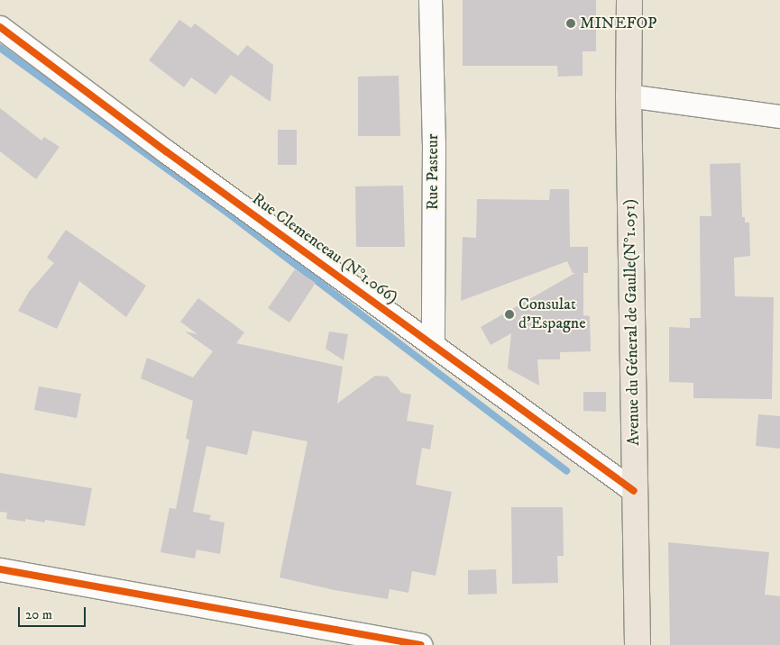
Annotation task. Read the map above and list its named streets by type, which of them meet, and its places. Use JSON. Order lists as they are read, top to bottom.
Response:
{
  "streets": {
    "main road": ["Avenue du Géneral de Gaulle(N°1.051)"],
    "street": ["Rue Pasteur", "Rue Clemenceau (N°1.066)"]
  },
  "crossings": [
    ["Rue Pasteur", "Rue Clemenceau (N°1.066)"],
    ["Rue Clemenceau (N°1.066)", "Avenue du Géneral de Gaulle(N°1.051)"]
  ],
  "places": ["MINEFOP", "Consulat d'Espagne"],
  "scale_bar": "20 m"
}
